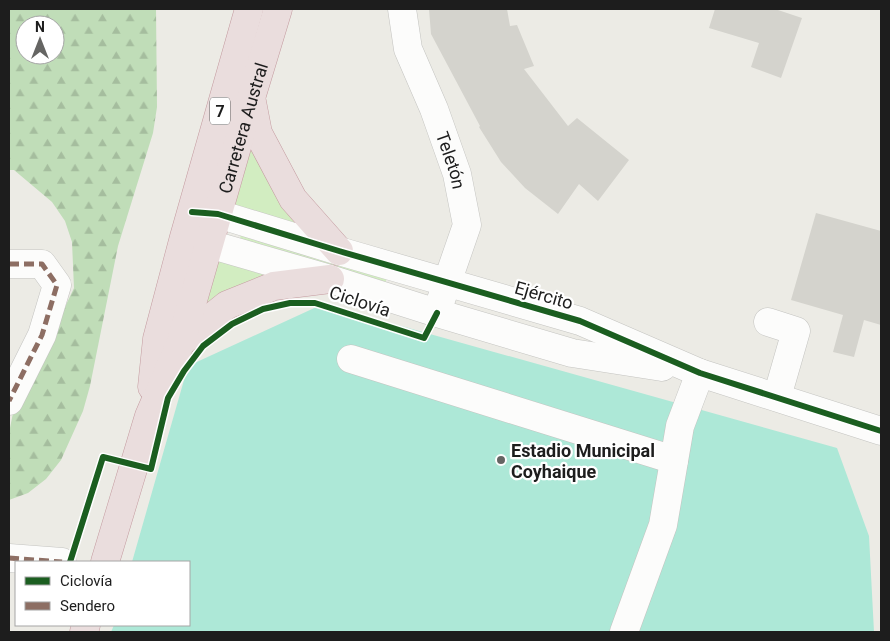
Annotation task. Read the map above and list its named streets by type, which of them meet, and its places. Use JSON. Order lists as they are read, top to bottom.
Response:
{
  "streets": {
    "highway": ["7", "Carretera Austral"],
    "street": ["Teletón", "Ejército"],
    "cycle path": ["Ciclovía"]
  },
  "crossings": [
    ["Carretera Austral", "Ejército"],
    ["Teletón", "Ejército"]
  ],
  "places": ["Estadio Municipal Coyhaique"],
  "legend": ["Ciclovía", "Sendero"],
  "north": "top"
}
